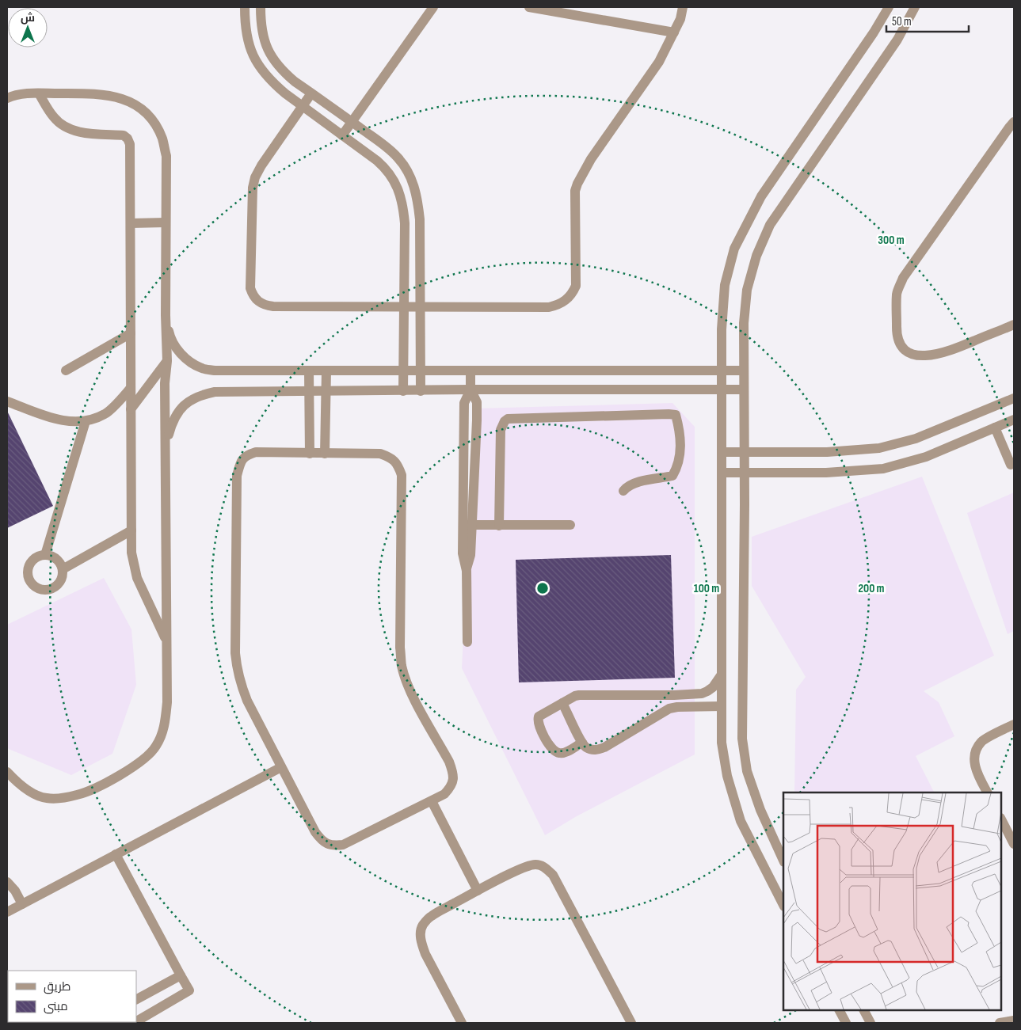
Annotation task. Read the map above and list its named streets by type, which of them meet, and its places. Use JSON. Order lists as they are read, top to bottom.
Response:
{
  "legend": ["طريق", "مبنى"],
  "scale_bar": "50 m",
  "north": "top",
  "rings": ["300 m", "100 m", "200 m"]
}
